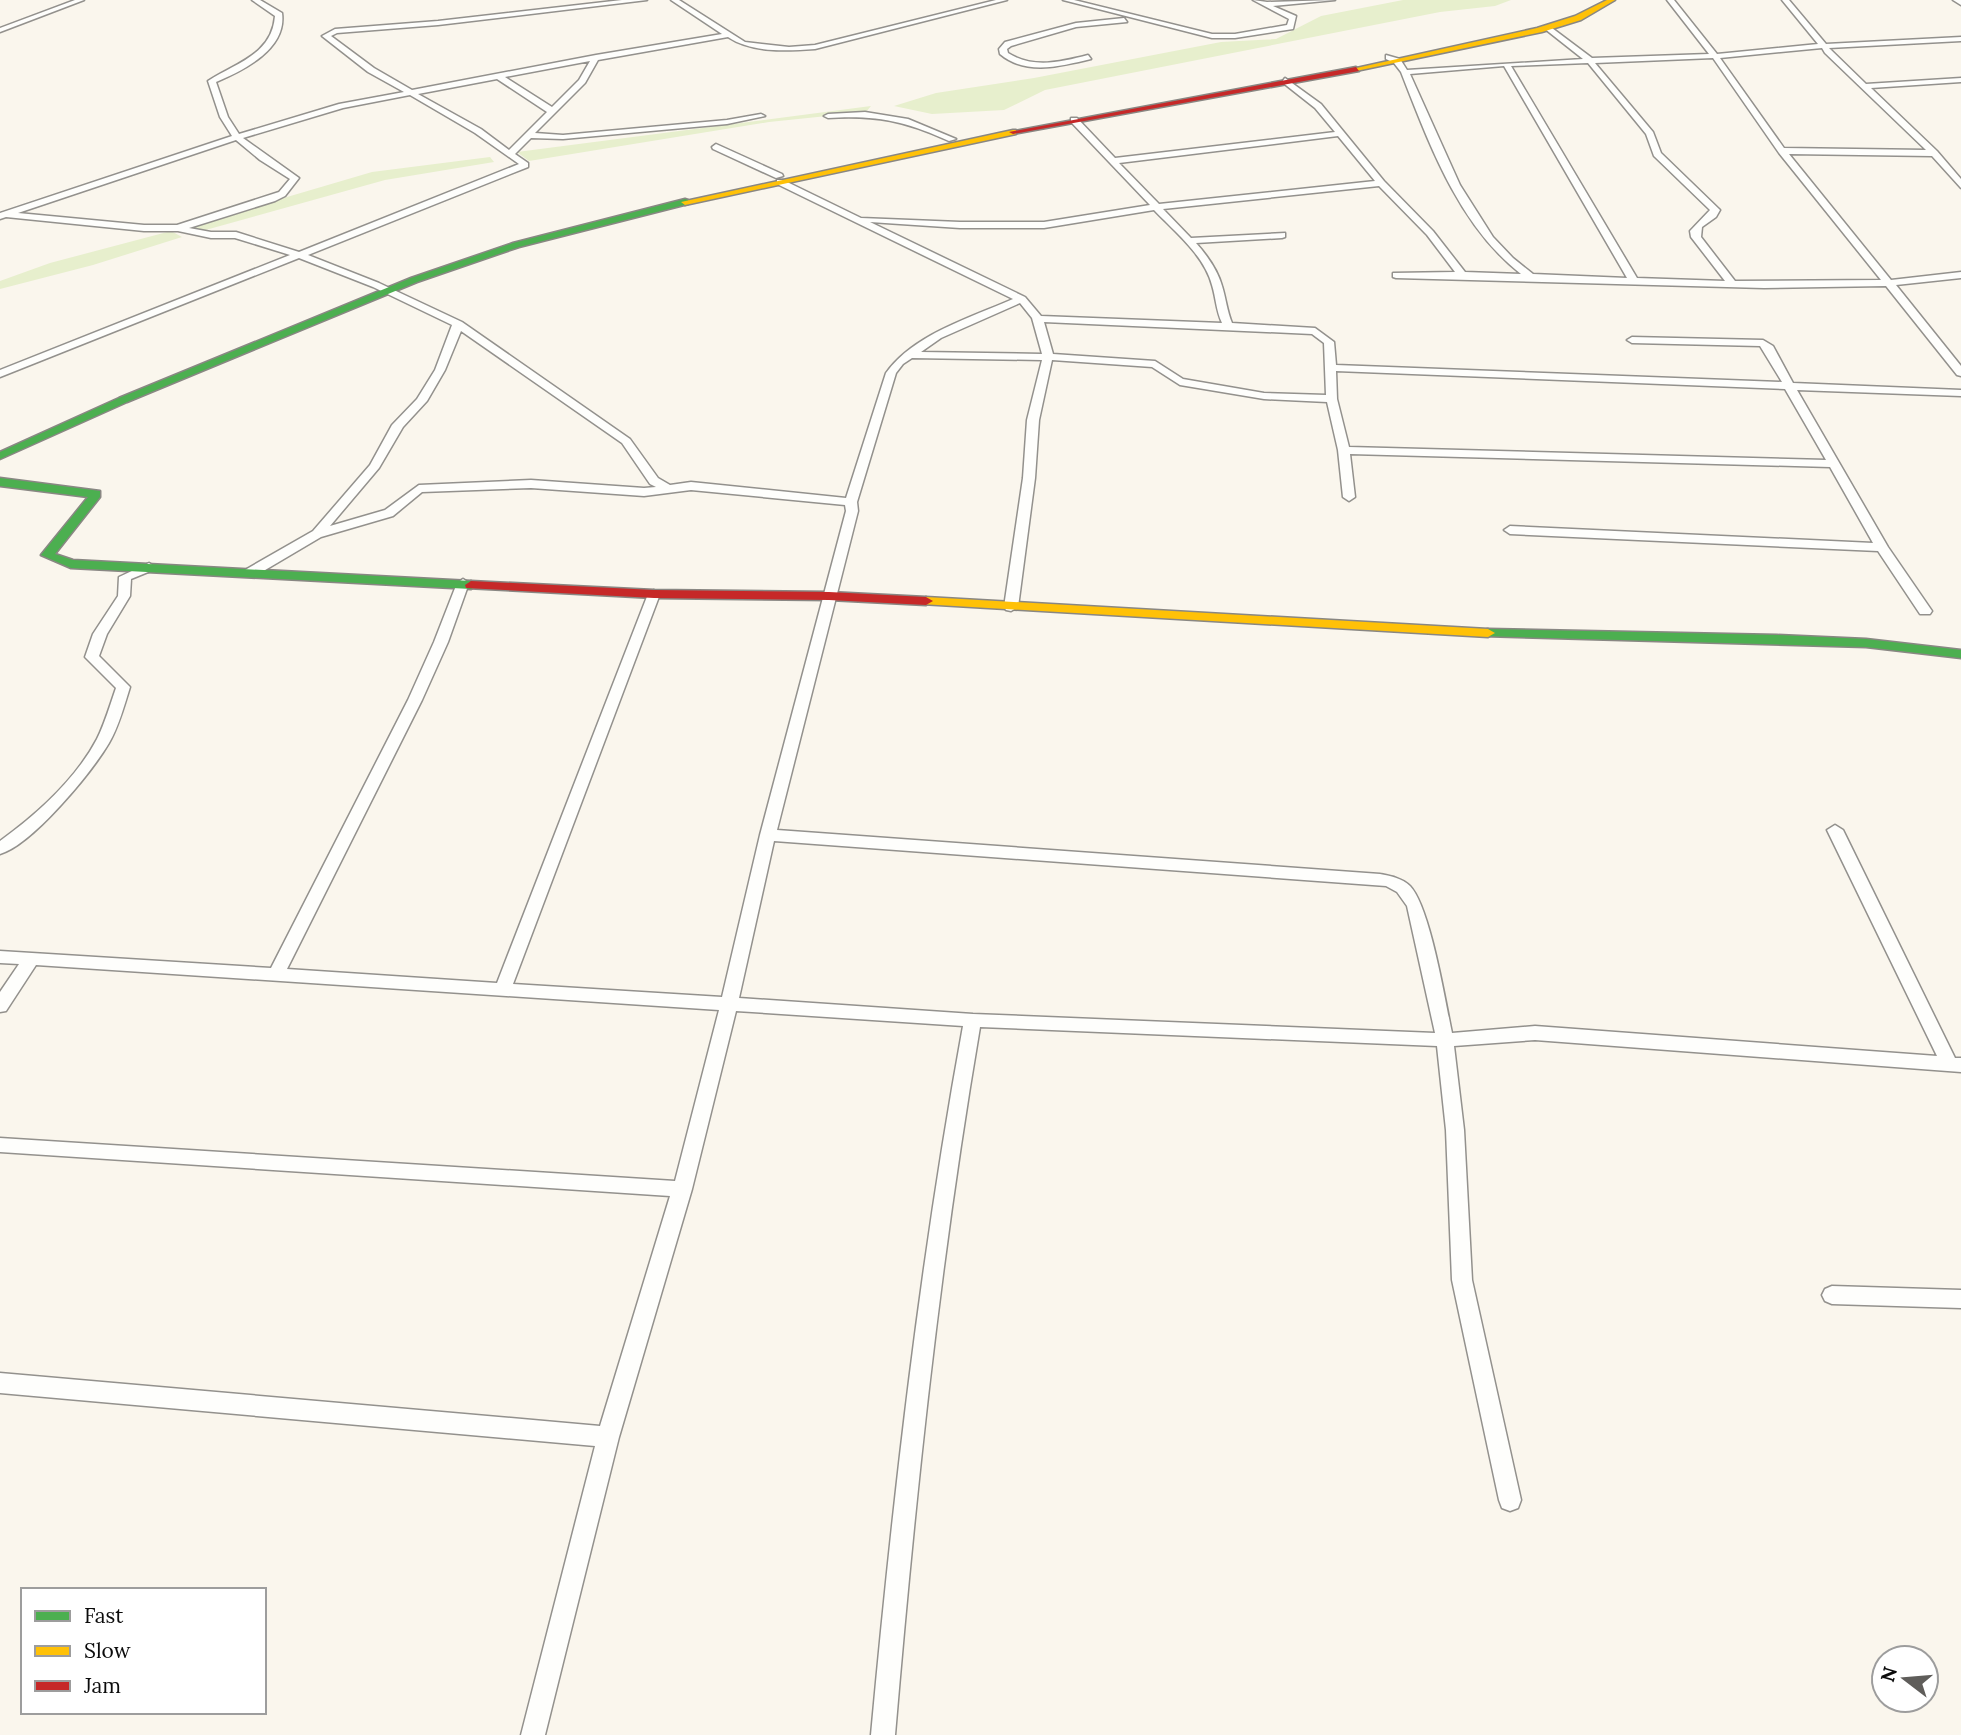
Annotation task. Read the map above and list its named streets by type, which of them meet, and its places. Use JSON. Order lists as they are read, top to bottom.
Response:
{
  "legend": ["Fast", "Slow", "Jam"],
  "north": "left"
}
